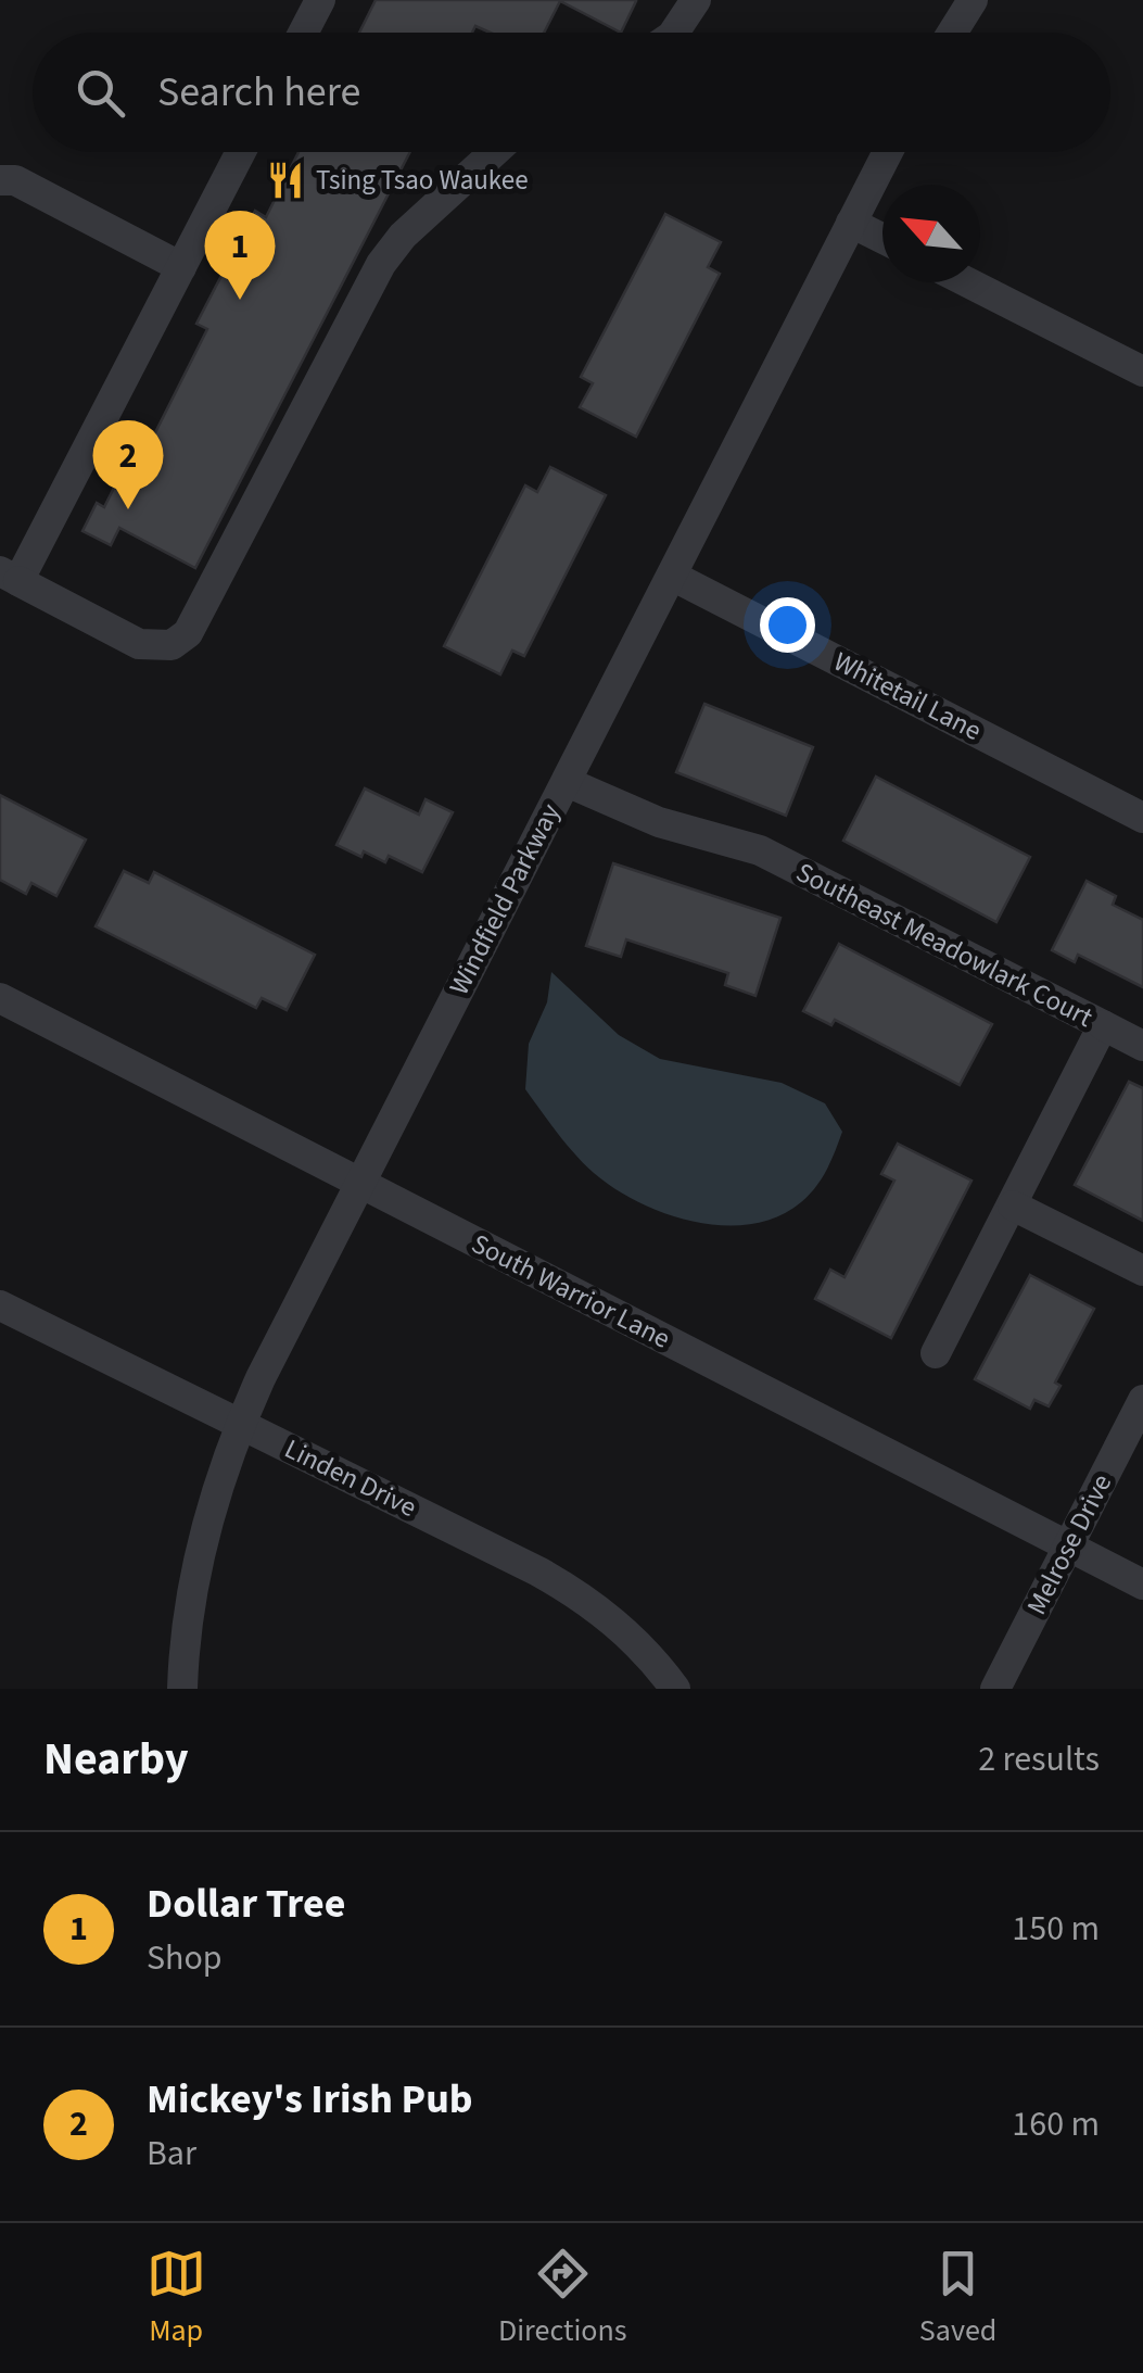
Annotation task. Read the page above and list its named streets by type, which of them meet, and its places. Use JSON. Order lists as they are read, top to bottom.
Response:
{
  "streets": {
    "street": [
      "Whitetail Lane",
      "Windfield Parkway",
      "Southeast Meadowlark Court",
      "South Warrior Lane",
      "Linden Drive",
      "Melrose Drive"
    ]
  },
  "crossings": [
    ["Whitetail Lane", "Windfield Parkway"],
    ["Windfield Parkway", "Southeast Meadowlark Court"],
    ["Windfield Parkway", "South Warrior Lane"],
    ["Windfield Parkway", "Linden Drive"],
    ["South Warrior Lane", "Melrose Drive"]
  ],
  "places": {
    "restaurant": ["Tsing Tsao Waukee"]
  },
  "north": "top left",
  "page": {
    "search": "Search here",
    "pins": ["1", "2"],
    "heading": ["Nearby", "2 results"],
    "list": [
      {
        "mark": "1",
        "name": "Dollar Tree",
        "note": "Shop",
        "value": "150 m"
      },
      {
        "mark": "2",
        "name": "Mickey's Irish Pub",
        "note": "Bar",
        "value": "160 m"
      }
    ],
    "nav": ["Map", "Directions", "Saved"]
  }
}
